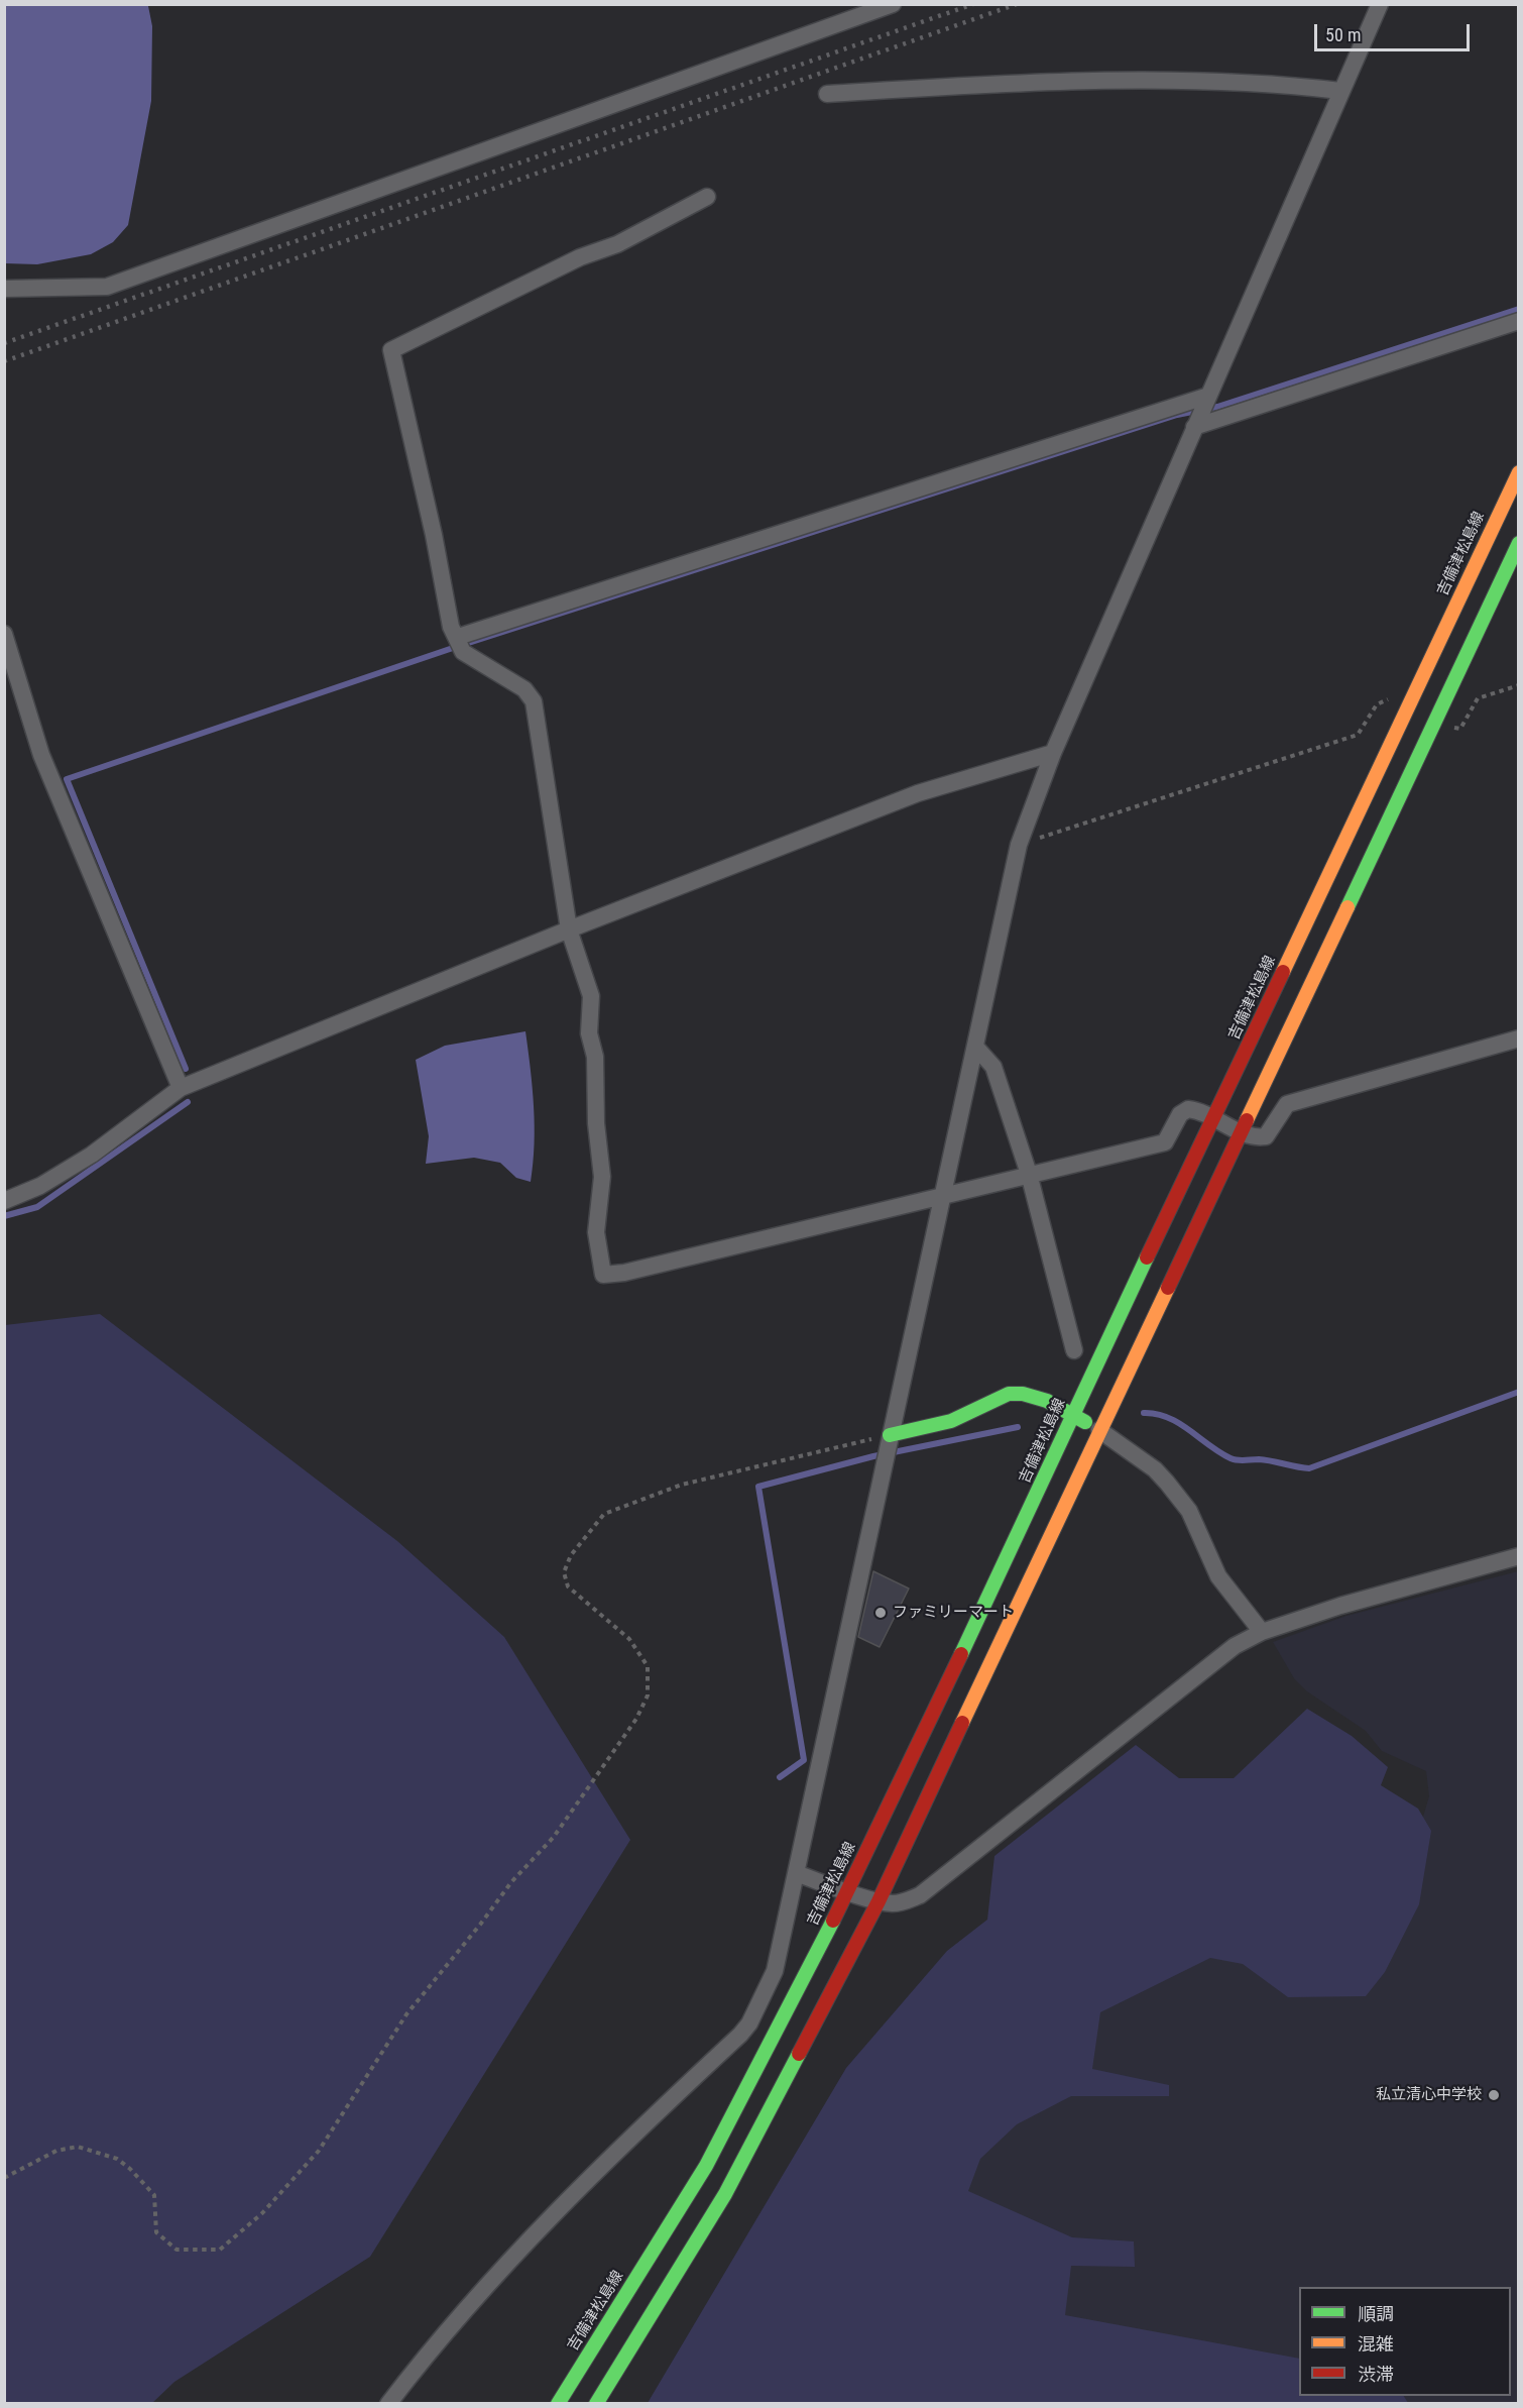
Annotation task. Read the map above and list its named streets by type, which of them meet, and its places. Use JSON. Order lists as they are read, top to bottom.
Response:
{
  "streets": {
    "main road": ["吉備津松島線"]
  },
  "places": ["ファミリーマート", "私立清心中学校"],
  "legend": ["順調", "混雑", "渋滞"],
  "scale_bar": "50 m"
}
